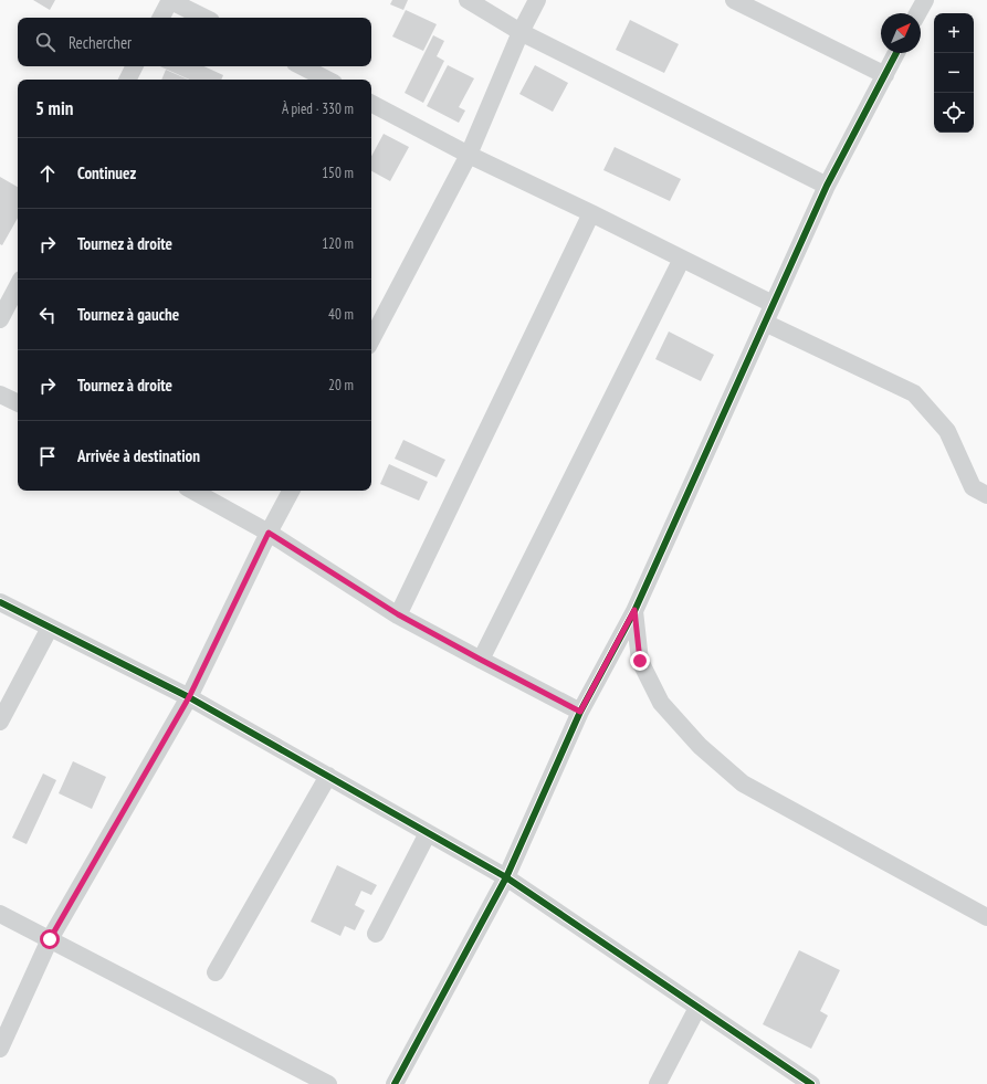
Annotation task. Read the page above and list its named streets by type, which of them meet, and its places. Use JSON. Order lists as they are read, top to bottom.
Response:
{
  "north": "top right",
  "page": {
    "map_buttons": ["+", "−"],
    "search": "Rechercher",
    "heading": ["5 min", "À pied · 330 m"],
    "list": [
      ["Continuez", "150 m"],
      ["Tournez à droite", "120 m"],
      ["Tournez à gauche", "40 m"],
      ["Tournez à droite", "20 m"],
      "Arrivée à destination"
    ]
  }
}
